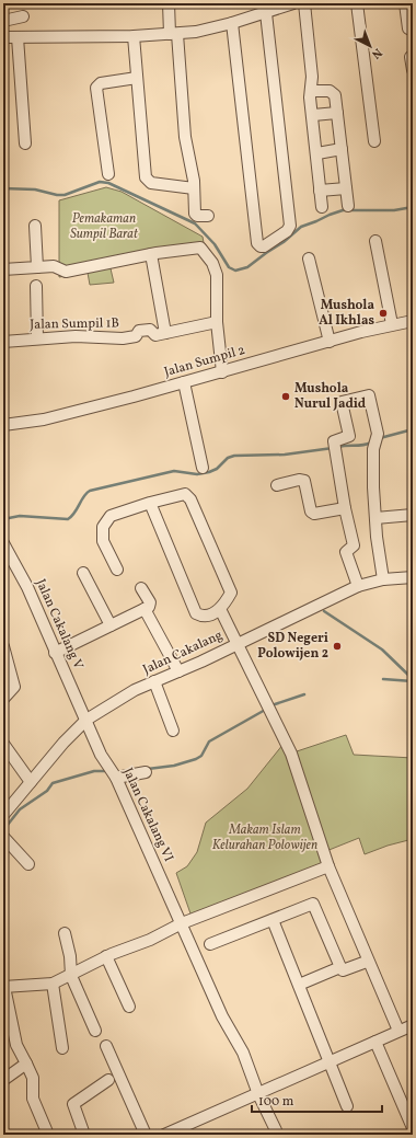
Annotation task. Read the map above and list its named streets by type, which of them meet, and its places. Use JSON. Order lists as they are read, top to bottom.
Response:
{
  "streets": {
    "street": [
      "Jalan Sumpil 1B",
      "Jalan Sumpil 2",
      "Jalan Cakalang V",
      "Jalan Cakalang",
      "Jalan Cakalang VI"
    ]
  },
  "crossings": [
    ["Jalan Cakalang V", "Jalan Cakalang"],
    ["Jalan Cakalang V", "Jalan Cakalang VI"],
    ["Jalan Cakalang", "Jalan Cakalang VI"]
  ],
  "parks": ["Pemakaman Sumpil Barat", "Makam Islam Kelurahan Polowijen"],
  "places": ["Mushola Al Ikhlas", "Mushola Nurul Jadid", "SD Negeri Polowijen 2"],
  "scale_bar": "100 m",
  "north": "bottom right"
}
